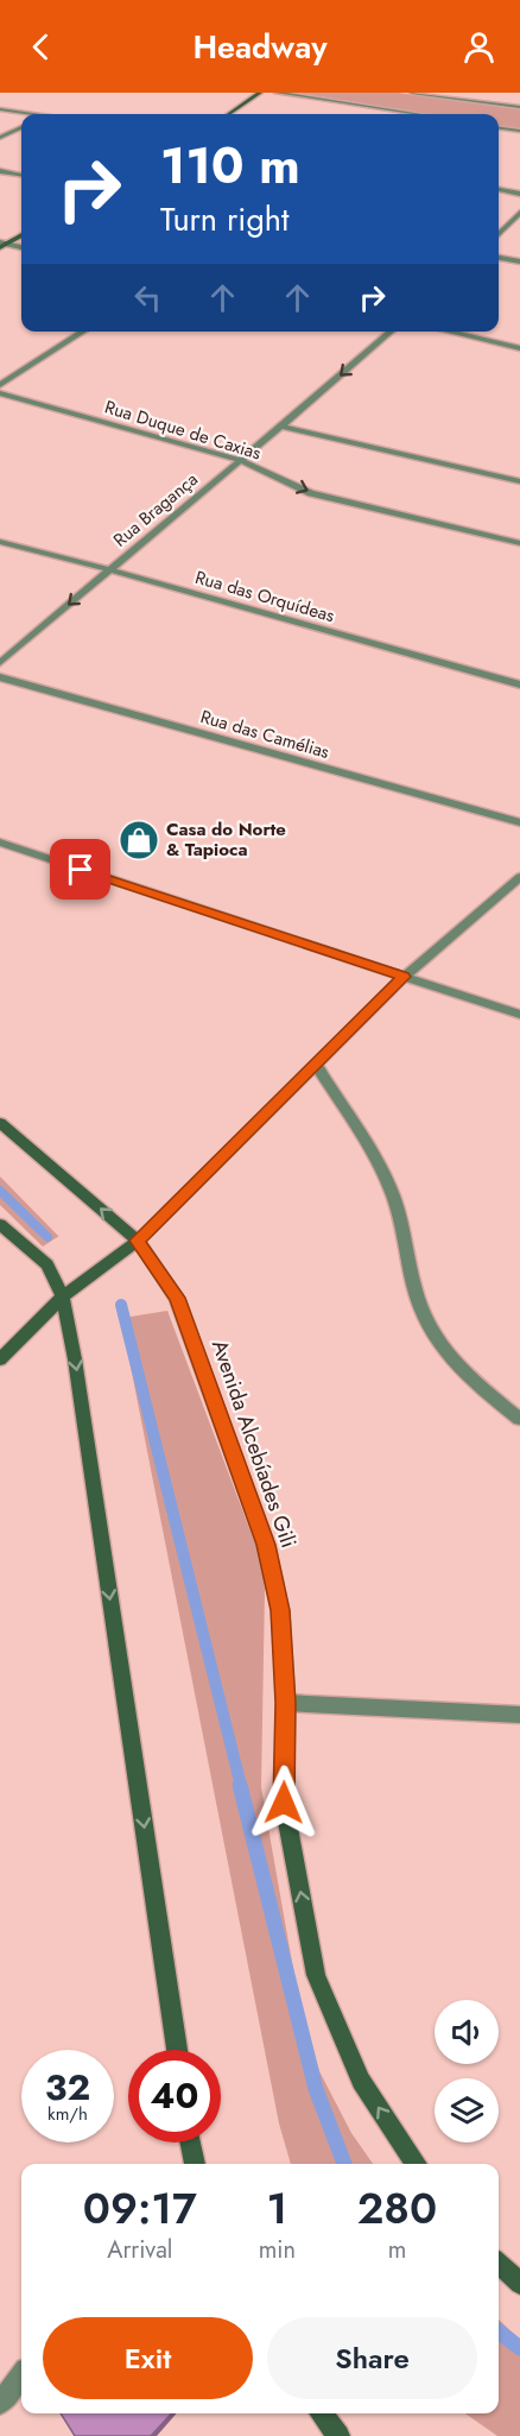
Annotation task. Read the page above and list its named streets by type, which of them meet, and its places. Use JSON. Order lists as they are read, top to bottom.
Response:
{
  "streets": {
    "street": [
      "Rua Duque de Caxias",
      "Rua Bragança",
      "Rua das Orquídeas",
      "Rua das Camélias",
      "Avenida Alcebíades Gili"
    ]
  },
  "crossings": [
    ["Rua Duque de Caxias", "Rua Bragança"],
    ["Rua Bragança", "Rua das Orquídeas"]
  ],
  "one_way": ["Rua Bragança", "Avenida Alcebíades Gili"],
  "places": {
    "shop": ["Casa do Norte & Tapioca"]
  },
  "page": {
    "header": "Headway",
    "turn": ["110 m", "Turn right"],
    "speed": "32 km/h",
    "limit": "40",
    "eta": [
      "09:17",
      "Arrival",
      "1",
      "min",
      "280",
      "m"
    ],
    "buttons": ["Exit", "Share"]
  }
}
